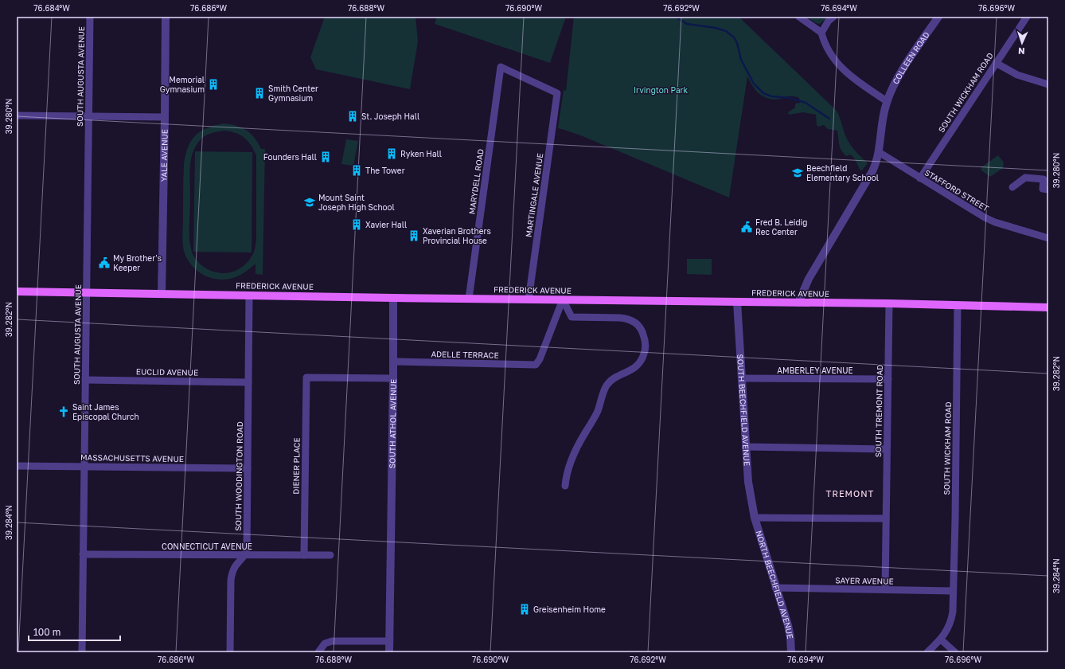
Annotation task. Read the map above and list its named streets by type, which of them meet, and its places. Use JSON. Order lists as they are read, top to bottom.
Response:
{
  "streets": {
    "main road": ["FREDERICK AVENUE"],
    "street": [
      "COLLEEN ROAD",
      "SOUTH AUGUSTA AVENUE",
      "SOUTH WICKHAM ROAD",
      "YALE AVENUE",
      "MARYDELL ROAD",
      "STAFFORD STREET",
      "MARTINGALE AVENUE",
      "ADELLE TERRACE",
      "AMBERLEY AVENUE",
      "EUCLID AVENUE",
      "SOUTH BEECHFIELD AVENUE",
      "SOUTH TREMONT ROAD",
      "SOUTH ATHOL AVENUE",
      "MASSACHUSETTS AVENUE",
      "DIENER PLACE",
      "SOUTH WOODINGTON ROAD",
      "CONNECTICUT AVENUE",
      "SAYER AVENUE",
      "NORTH BEECHFIELD AVENUE"
    ]
  },
  "crossings": [
    ["SOUTH AUGUSTA AVENUE", "FREDERICK AVENUE"],
    ["SOUTH AUGUSTA AVENUE", "EUCLID AVENUE"],
    ["SOUTH AUGUSTA AVENUE", "MASSACHUSETTS AVENUE"],
    ["SOUTH AUGUSTA AVENUE", "CONNECTICUT AVENUE"],
    ["SOUTH WICKHAM ROAD", "STAFFORD STREET"],
    ["SOUTH WICKHAM ROAD", "FREDERICK AVENUE"],
    ["SOUTH WICKHAM ROAD", "SAYER AVENUE"],
    ["YALE AVENUE", "FREDERICK AVENUE"],
    ["MARYDELL ROAD", "MARTINGALE AVENUE"],
    ["MARYDELL ROAD", "FREDERICK AVENUE"],
    ["MARTINGALE AVENUE", "FREDERICK AVENUE"],
    ["FREDERICK AVENUE", "ADELLE TERRACE"],
    ["FREDERICK AVENUE", "SOUTH BEECHFIELD AVENUE"],
    ["FREDERICK AVENUE", "SOUTH TREMONT ROAD"],
    ["FREDERICK AVENUE", "SOUTH ATHOL AVENUE"],
    ["FREDERICK AVENUE", "SOUTH WOODINGTON ROAD"],
    ["ADELLE TERRACE", "SOUTH ATHOL AVENUE"],
    ["AMBERLEY AVENUE", "SOUTH BEECHFIELD AVENUE"],
    ["AMBERLEY AVENUE", "SOUTH TREMONT ROAD"],
    ["EUCLID AVENUE", "SOUTH WOODINGTON ROAD"],
    ["SOUTH BEECHFIELD AVENUE", "NORTH BEECHFIELD AVENUE"],
    ["SOUTH TREMONT ROAD", "SAYER AVENUE"],
    ["SOUTH ATHOL AVENUE", "DIENER PLACE"],
    ["MASSACHUSETTS AVENUE", "SOUTH WOODINGTON ROAD"],
    ["DIENER PLACE", "CONNECTICUT AVENUE"],
    ["SOUTH WOODINGTON ROAD", "CONNECTICUT AVENUE"],
    ["SAYER AVENUE", "NORTH BEECHFIELD AVENUE"]
  ],
  "districts": ["TREMONT"],
  "parks": ["Irvington Park"],
  "places": {
    "building": [
      "Memorial Gymnasium",
      "Smith Center Gymnasium",
      "St. Joseph Hall",
      "Ryken Hall",
      "Founders Hall",
      "The Tower",
      "Xavier Hall",
      "Xaverian Brothers Provincial House",
      "Greisenheim Home"
    ],
    "school or university": ["Beechfield Elementary School", "Mount Saint Joseph High School"],
    "public building": ["Fred B. Leidig Rec Center", "My Brother's Keeper"],
    "church": ["Saint James Episcopal Church"]
  },
  "scale_bar": "100 m",
  "north": "bottom",
  "coordinates": [
    "76.684°W",
    "76.686°W",
    "76.688°W",
    "76.690°W",
    "76.692°W",
    "76.694°W",
    "76.696°W",
    "39.280°N",
    "39.282°N",
    "39.284°N"
  ]
}
